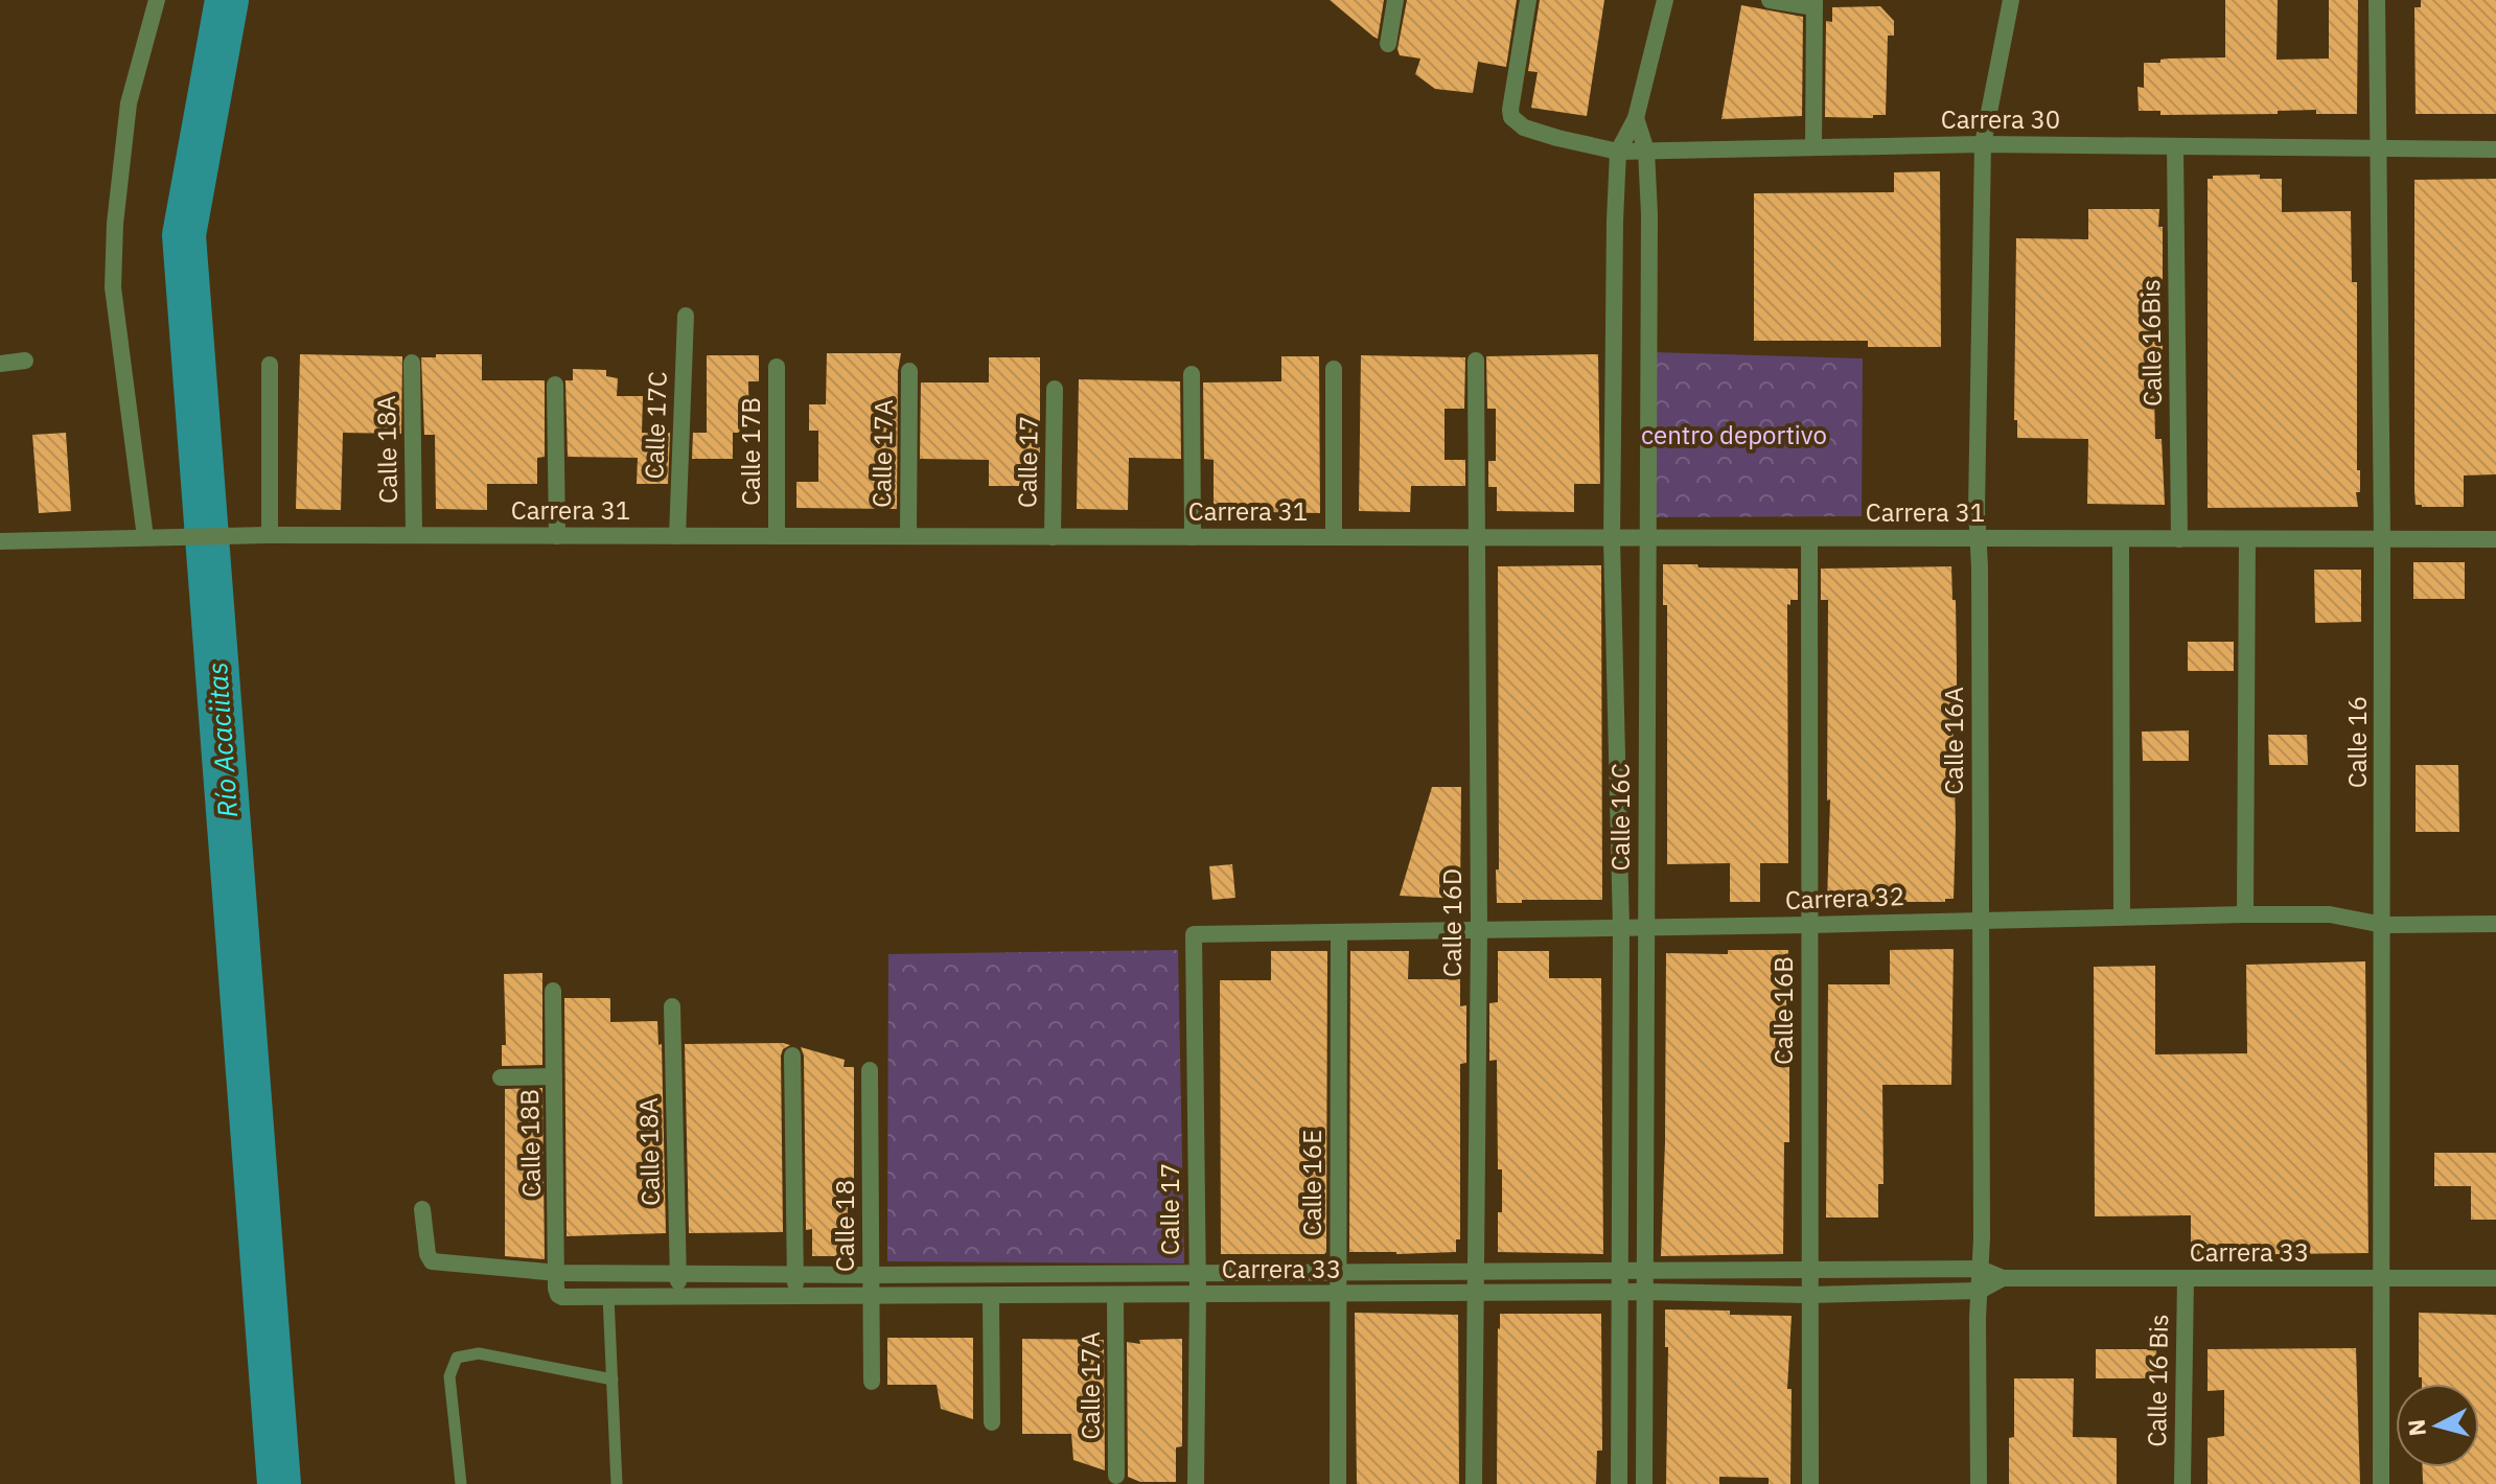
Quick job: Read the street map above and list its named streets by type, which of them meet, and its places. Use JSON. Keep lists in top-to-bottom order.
{
  "streets": {
    "street": [
      "Carrera 30",
      "Calle 16Bis",
      "Calle 17C",
      "Calle 18A",
      "Calle 17B",
      "Calle 17A",
      "Calle 17",
      "Carrera 31",
      "Calle 16A",
      "Calle 16",
      "Calle 16C",
      "Carrera 32",
      "Calle 16D",
      "Calle 16B",
      "Calle 18B",
      "Calle 16E",
      "Calle 18",
      "Carrera 33",
      "Calle 16 Bis"
    ]
  },
  "crossings": [
    ["Carrera 30", "Calle 16Bis"],
    ["Carrera 30", "Calle 16A"],
    ["Carrera 30", "Calle 16"],
    ["Carrera 30", "Calle 16C"],
    ["Calle 16Bis", "Carrera 31"],
    ["Calle 17C", "Carrera 31"],
    ["Calle 18A", "Carrera 31"],
    ["Calle 18A", "Carrera 33"],
    ["Calle 17B", "Carrera 31"],
    ["Calle 17A", "Carrera 31"],
    ["Calle 17A", "Carrera 33"],
    ["Calle 17", "Carrera 31"],
    ["Calle 17", "Carrera 32"],
    ["Calle 17", "Carrera 33"],
    ["Carrera 31", "Calle 16A"],
    ["Carrera 31", "Calle 16"],
    ["Carrera 31", "Calle 16C"],
    ["Carrera 31", "Calle 16D"],
    ["Carrera 31", "Calle 16B"],
    ["Calle 16A", "Carrera 32"],
    ["Calle 16A", "Carrera 33"],
    ["Calle 16", "Carrera 32"],
    ["Calle 16", "Carrera 33"],
    ["Calle 16C", "Carrera 32"],
    ["Calle 16C", "Carrera 33"],
    ["Carrera 32", "Calle 16D"],
    ["Carrera 32", "Calle 16B"],
    ["Carrera 32", "Calle 16E"],
    ["Calle 16D", "Carrera 33"],
    ["Calle 16B", "Carrera 33"],
    ["Calle 18B", "Carrera 33"],
    ["Calle 16E", "Carrera 33"],
    ["Calle 18", "Carrera 33"],
    ["Carrera 33", "Calle 16 Bis"]
  ],
  "water": ["Río Acaciitas"],
  "parks": ["centro deportivo"],
  "north": "left"
}
